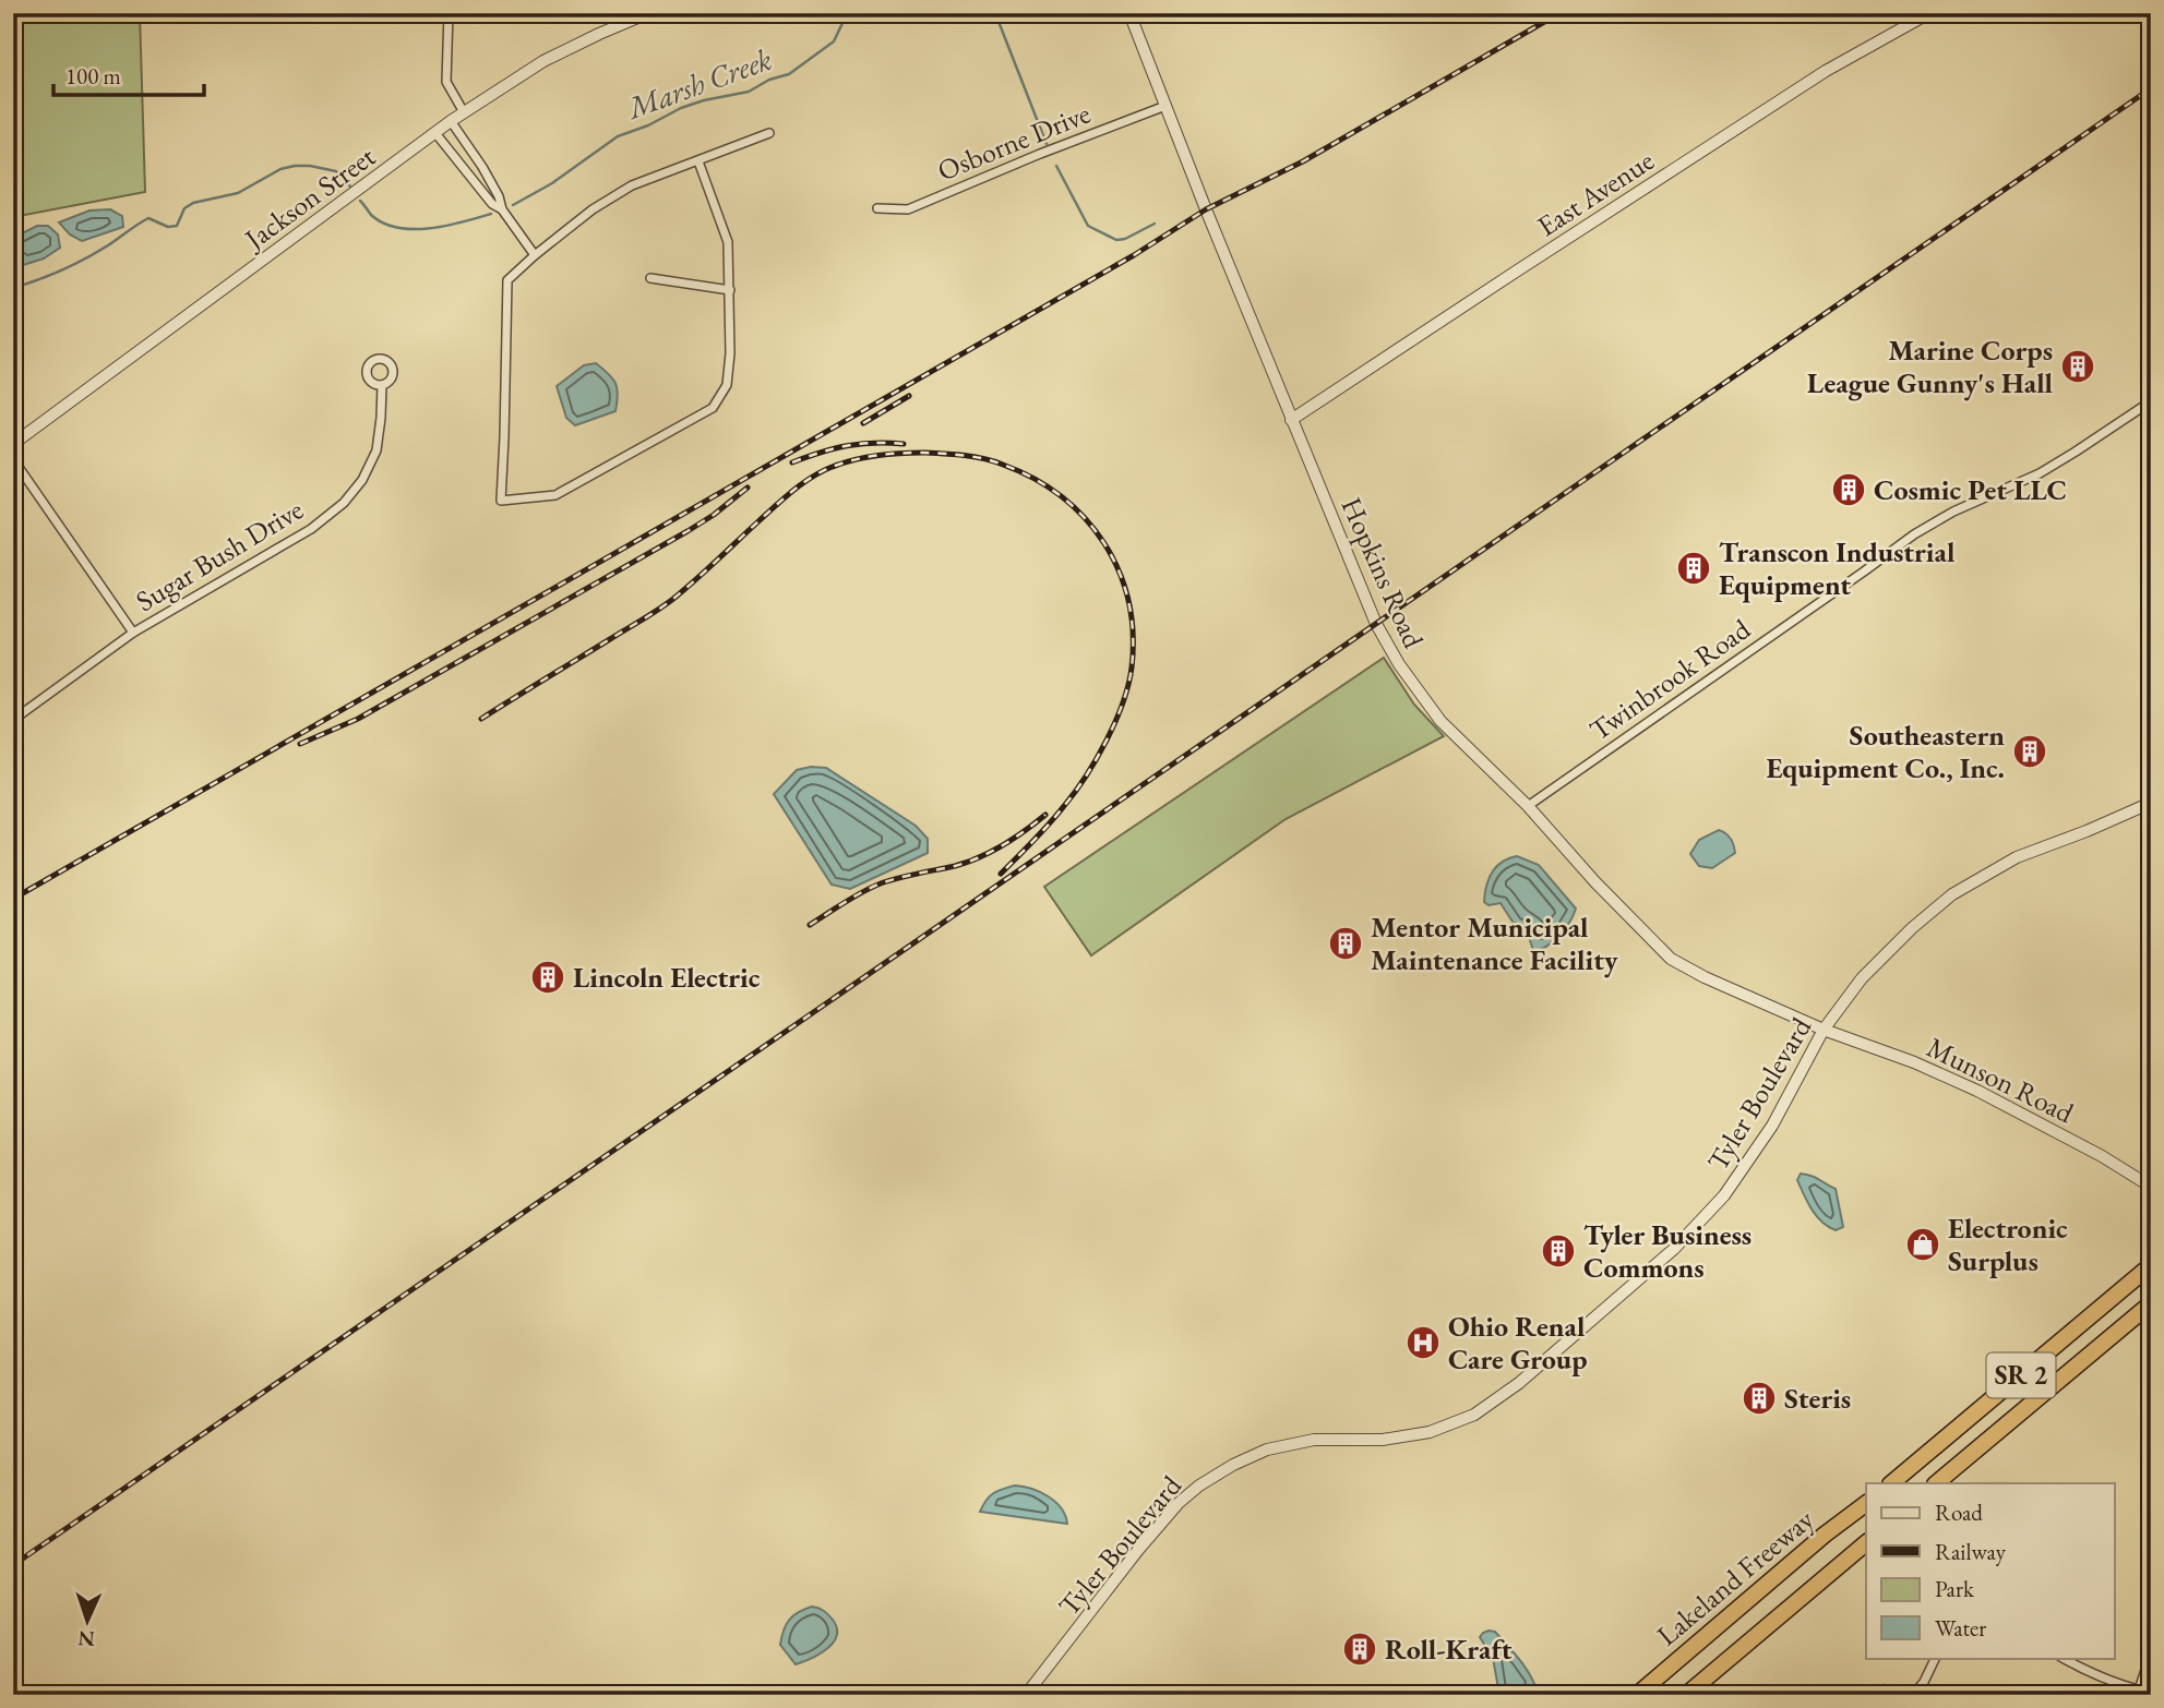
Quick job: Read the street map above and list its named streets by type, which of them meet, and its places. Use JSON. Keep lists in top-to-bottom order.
{
  "streets": {
    "highway": ["SR 2", "Lakeland Freeway"],
    "street": [
      "Osborne Drive",
      "East Avenue",
      "Jackson Street",
      "Sugar Bush Drive",
      "Hopkins Road",
      "Twinbrook Road",
      "Munson Road",
      "Tyler Boulevard"
    ]
  },
  "crossings": [
    ["Osborne Drive", "Hopkins Road"],
    ["East Avenue", "Hopkins Road"],
    ["Hopkins Road", "Twinbrook Road"],
    ["Hopkins Road", "Munson Road"],
    ["Hopkins Road", "Tyler Boulevard"],
    ["Munson Road", "Tyler Boulevard"]
  ],
  "water": ["Marsh Creek"],
  "places": {
    "building": [
      "Marine Corps League Gunny's Hall",
      "Cosmic Pet LLC",
      "Transcon Industrial Equipment",
      "Southeastern Equipment Co., Inc.",
      "Mentor Municipal Maintenance Facility",
      "Lincoln Electric",
      "Tyler Business Commons",
      "Steris",
      "Roll-Kraft"
    ],
    "shop": ["Electronic Surplus"],
    "hospital": ["Ohio Renal Care Group"]
  },
  "legend": [
    "Road",
    "Railway",
    "Park",
    "Water"
  ],
  "scale_bar": "100 m",
  "north": "bottom"
}
